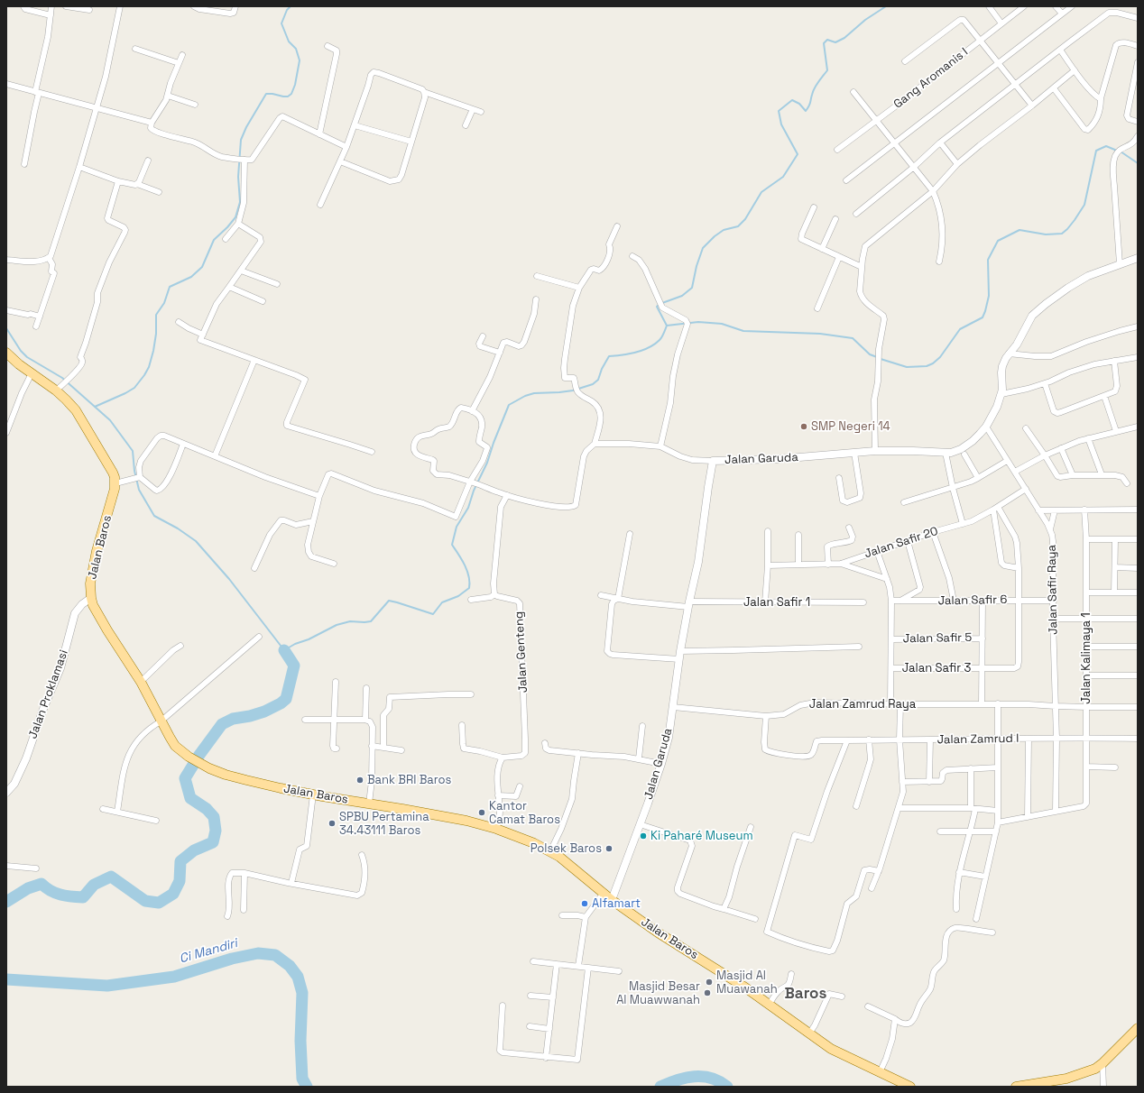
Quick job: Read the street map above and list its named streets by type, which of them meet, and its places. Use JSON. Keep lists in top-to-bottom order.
{
  "streets": {
    "main road": ["Jalan Baros"],
    "street": [
      "Gang Aromanis I",
      "Jalan Garuda",
      "Jalan Safir 20",
      "Jalan Safir Raya",
      "Jalan Safir 6",
      "Jalan Safir 1",
      "Jalan Safir 5",
      "Jalan Genteng",
      "Jalan Kalimaya 1",
      "Jalan Safir 3",
      "Jalan Proklamasi",
      "Jalan Zamrud Raya",
      "Jalan Zamrud I"
    ]
  },
  "crossings": [
    ["Jalan Garuda", "Jalan Baros"],
    ["Jalan Garuda", "Jalan Safir Raya"],
    ["Jalan Garuda", "Jalan Safir 1"],
    ["Jalan Garuda", "Jalan Zamrud Raya"],
    ["Jalan Safir 20", "Jalan Safir Raya"],
    ["Jalan Baros", "Jalan Proklamasi"],
    ["Jalan Safir Raya", "Jalan Safir 6"],
    ["Jalan Safir Raya", "Jalan Kalimaya 1"],
    ["Jalan Safir Raya", "Jalan Zamrud Raya"],
    ["Jalan Safir Raya", "Jalan Zamrud I"],
    ["Jalan Safir 6", "Jalan Safir 3"],
    ["Jalan Kalimaya 1", "Jalan Zamrud Raya"],
    ["Jalan Kalimaya 1", "Jalan Zamrud I"],
    ["Jalan Zamrud Raya", "Jalan Zamrud I"]
  ],
  "districts": ["Baros"],
  "water": ["Ci Mandiri"],
  "places": [
    "SMP Negeri 14",
    "Bank BRI Baros",
    "Kantor Camat Baros",
    "SPBU Pertamina 34.43111 Baros",
    "Ki Paharé Museum",
    "Polsek Baros",
    "Alfamart",
    "Masjid Al Muawanah",
    "Masjid Besar Al Muawwanah"
  ]
}
